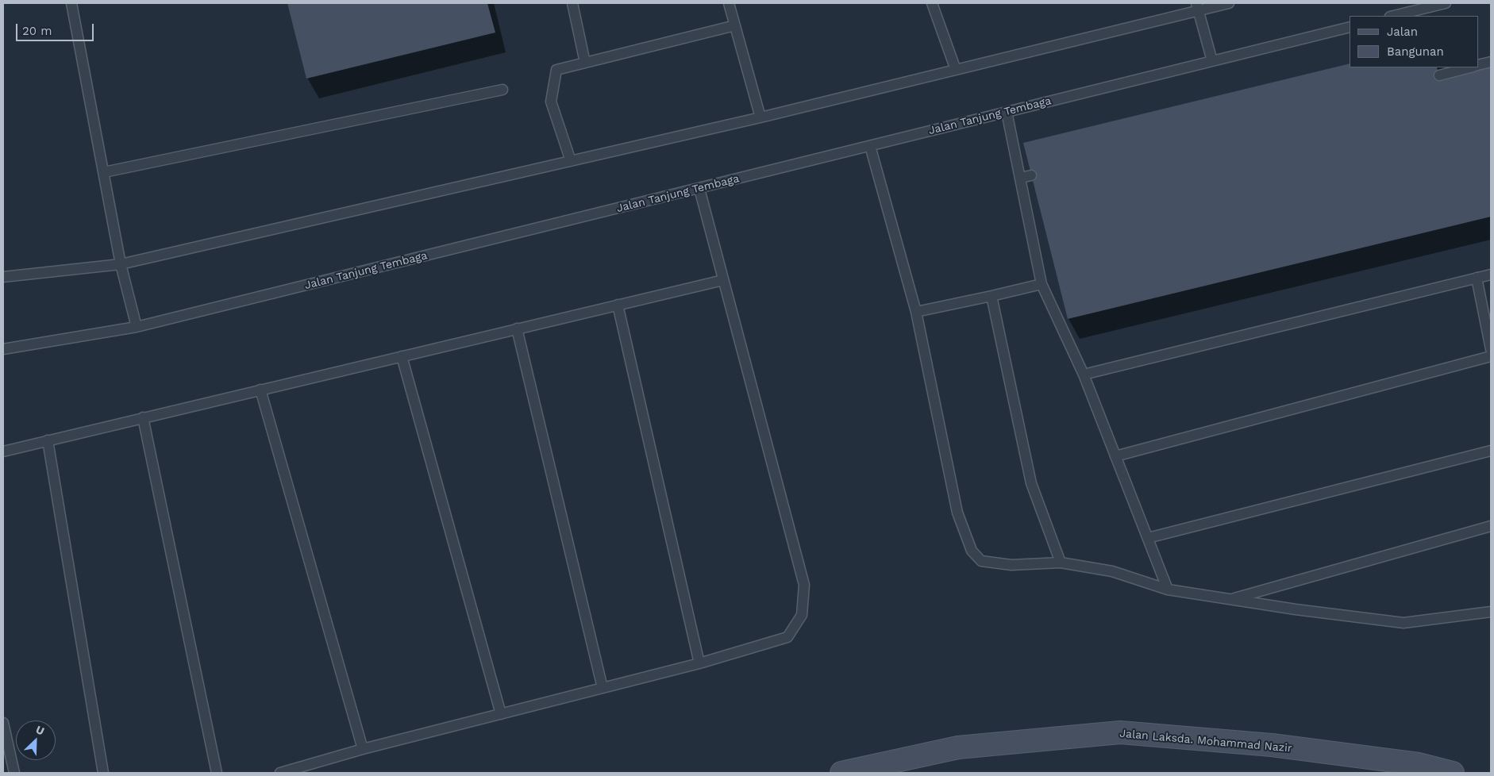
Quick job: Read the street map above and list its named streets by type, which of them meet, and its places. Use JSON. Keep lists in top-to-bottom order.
{
  "streets": {
    "main road": ["Jalan Laksda. Mohammad Nazir"],
    "lane": ["Jalan Tanjung Tembaga"]
  },
  "legend": ["Jalan", "Bangunan"],
  "scale_bar": "20 m",
  "north": "top right"
}
